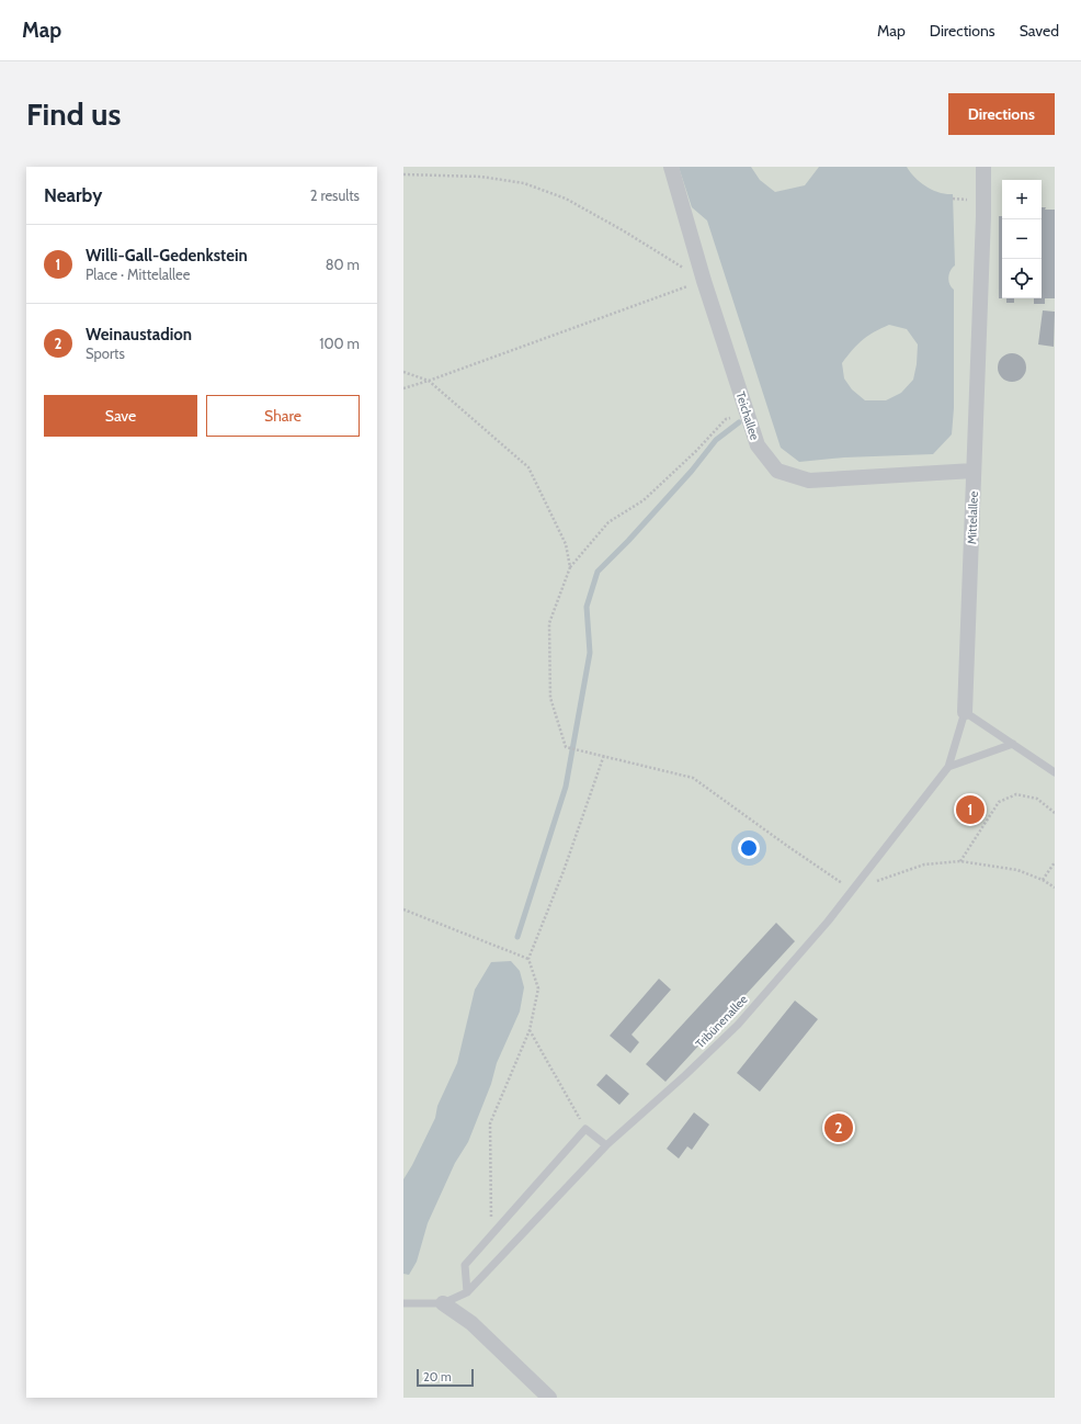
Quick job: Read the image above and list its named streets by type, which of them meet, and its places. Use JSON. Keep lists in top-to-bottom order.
{
  "streets": {
    "street": ["Teichallee", "Mittelallee"],
    "lane": ["Tribünenallee"]
  },
  "crossings": [
    ["Teichallee", "Mittelallee"],
    ["Mittelallee", "Tribünenallee"]
  ],
  "scale_bar": "20 m",
  "page": {
    "header": "Map",
    "nav": ["Map", "Directions", "Saved"],
    "buttons": [
      "Directions",
      ["Save", "Share"]
    ],
    "title": "Find us",
    "heading": ["Nearby", "2 results"],
    "map_buttons": ["+", "−"],
    "list": [
      {
        "mark": "1",
        "name": "Willi-Gall-Gedenkstein",
        "note": "Place · Mittelallee",
        "value": "80 m"
      },
      {
        "mark": "2",
        "name": "Weinaustadion",
        "note": "Sports",
        "value": "100 m"
      }
    ],
    "pins": ["1", "2"],
    "scale": "20 m"
  }
}
